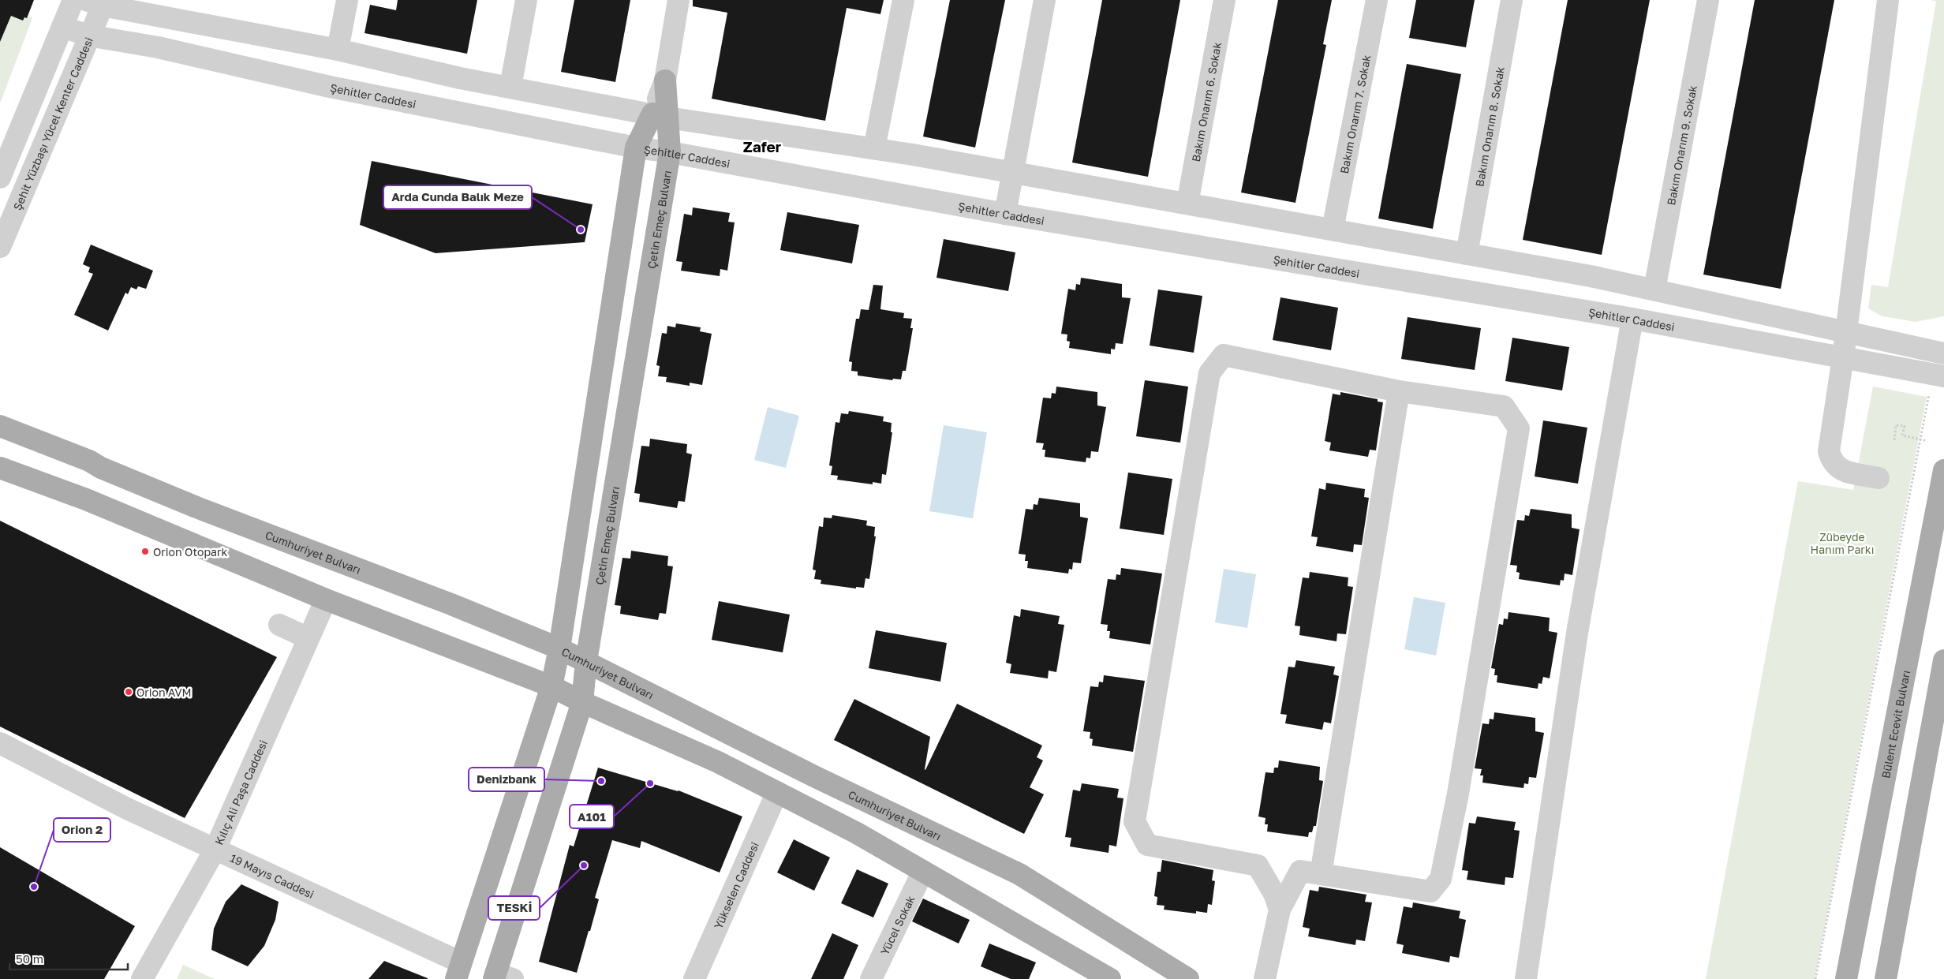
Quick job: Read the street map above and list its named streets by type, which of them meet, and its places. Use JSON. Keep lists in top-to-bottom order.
{
  "streets": {
    "main road": ["Çetin Emeç Bulvarı", "Cumhuriyet Bulvarı", "Bülent Ecevit Bulvarı"],
    "street": [
      "Şehitler Caddesi",
      "Bakım Onarım 6. Sokak",
      "Bakım Onarım 7. Sokak",
      "Şehit Yüzbaşı Yücel Kenter Caddesi",
      "Bakım Onarım 8. Sokak",
      "Bakım Onarım 9. Sokak",
      "Kılıç Ali Paşa Caddesi",
      "19 Mayıs Caddesi",
      "Yükselen Caddesi",
      "Yücel Sokak"
    ]
  },
  "crossings": [
    ["Şehitler Caddesi", "Şehit Yüzbaşı Yücel Kenter Caddesi"],
    ["Şehitler Caddesi", "Çetin Emeç Bulvarı"],
    ["Çetin Emeç Bulvarı", "Cumhuriyet Bulvarı"],
    ["Kılıç Ali Paşa Caddesi", "19 Mayıs Caddesi"]
  ],
  "districts": ["Zafer"],
  "parks": ["Zübeyde Hanım Parkı"],
  "places": [
    "Arda Cunda Balık Meze",
    "Orion Otopark",
    "Orion AVM",
    "Denizbank",
    "A101",
    "TESKİ",
    "Orion 2"
  ],
  "scale_bar": "50 m"
}
